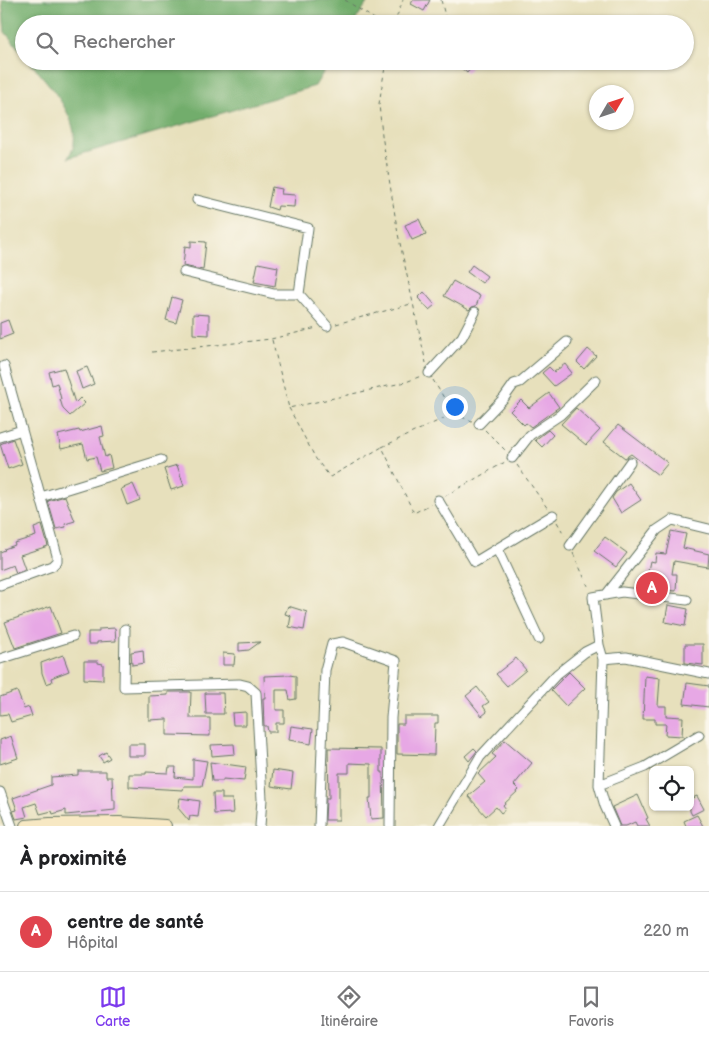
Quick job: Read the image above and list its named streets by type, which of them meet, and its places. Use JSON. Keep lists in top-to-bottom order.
{
  "north": "top right",
  "page": {
    "search": "Rechercher",
    "pins": "A",
    "heading": "À proximité",
    "list": [
      {
        "mark": "A",
        "name": "centre de santé",
        "note": "Hôpital",
        "value": "220 m"
      }
    ],
    "nav": ["Carte", "Itinéraire", "Favoris"]
  }
}
